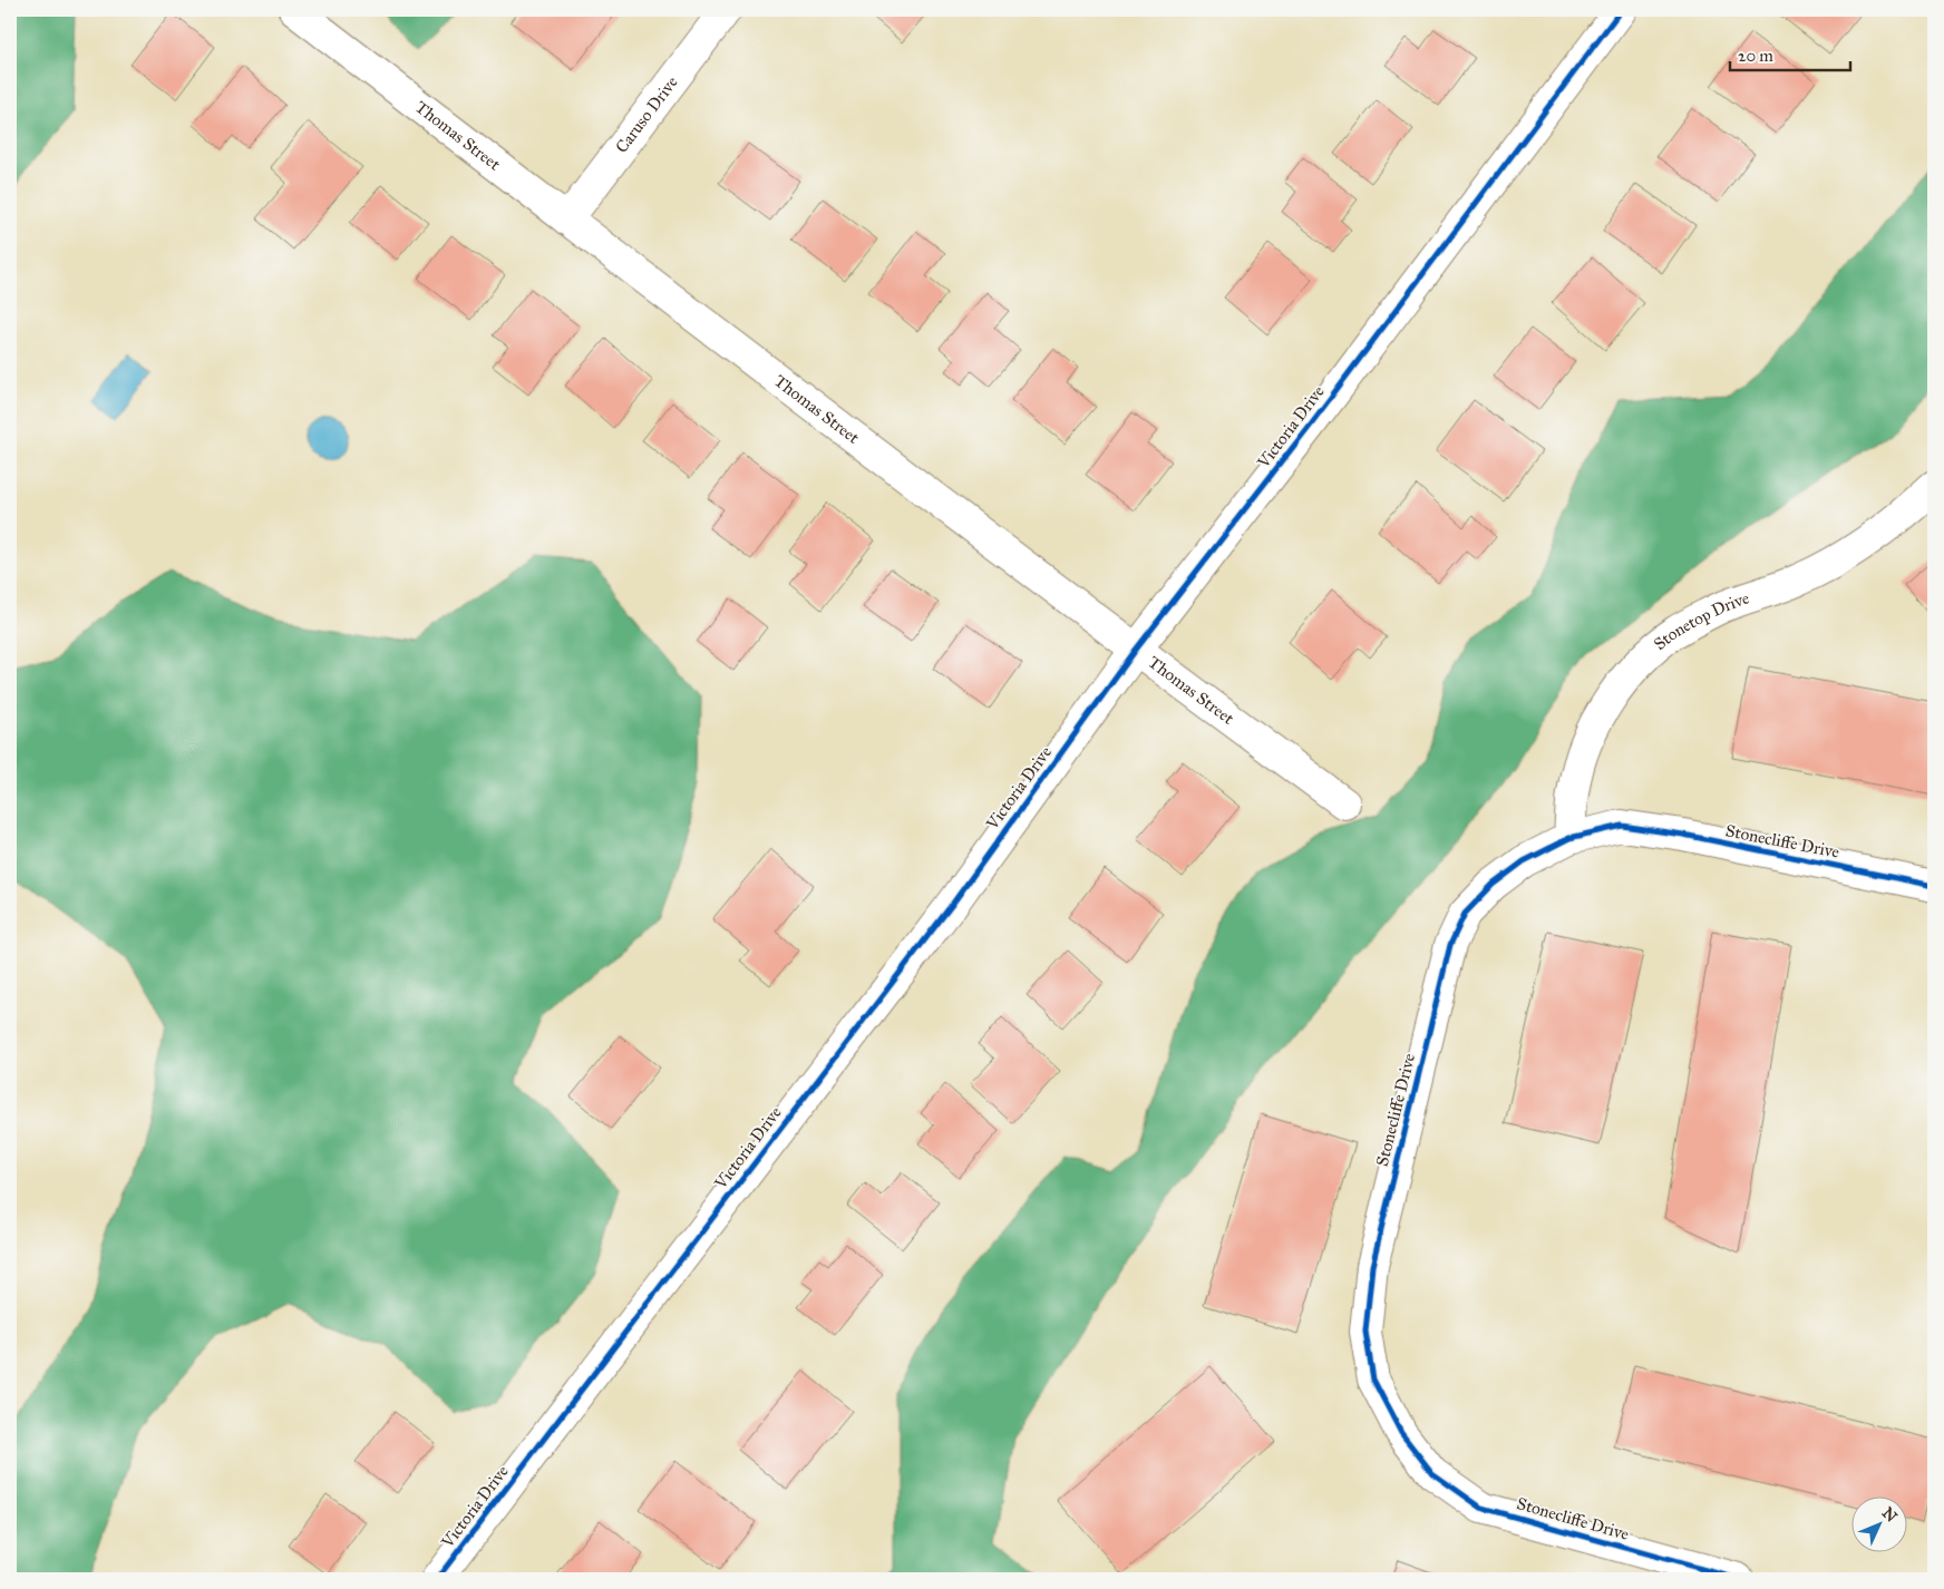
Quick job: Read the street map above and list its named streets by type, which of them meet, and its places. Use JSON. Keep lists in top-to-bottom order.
{
  "streets": {
    "street": [
      "Caruso Drive",
      "Thomas Street",
      "Victoria Drive",
      "Stonetop Drive",
      "Stonecliffe Drive"
    ]
  },
  "crossings": [
    ["Caruso Drive", "Thomas Street"],
    ["Thomas Street", "Victoria Drive"],
    ["Stonetop Drive", "Stonecliffe Drive"]
  ],
  "scale_bar": "20 m",
  "north": "top right"
}
